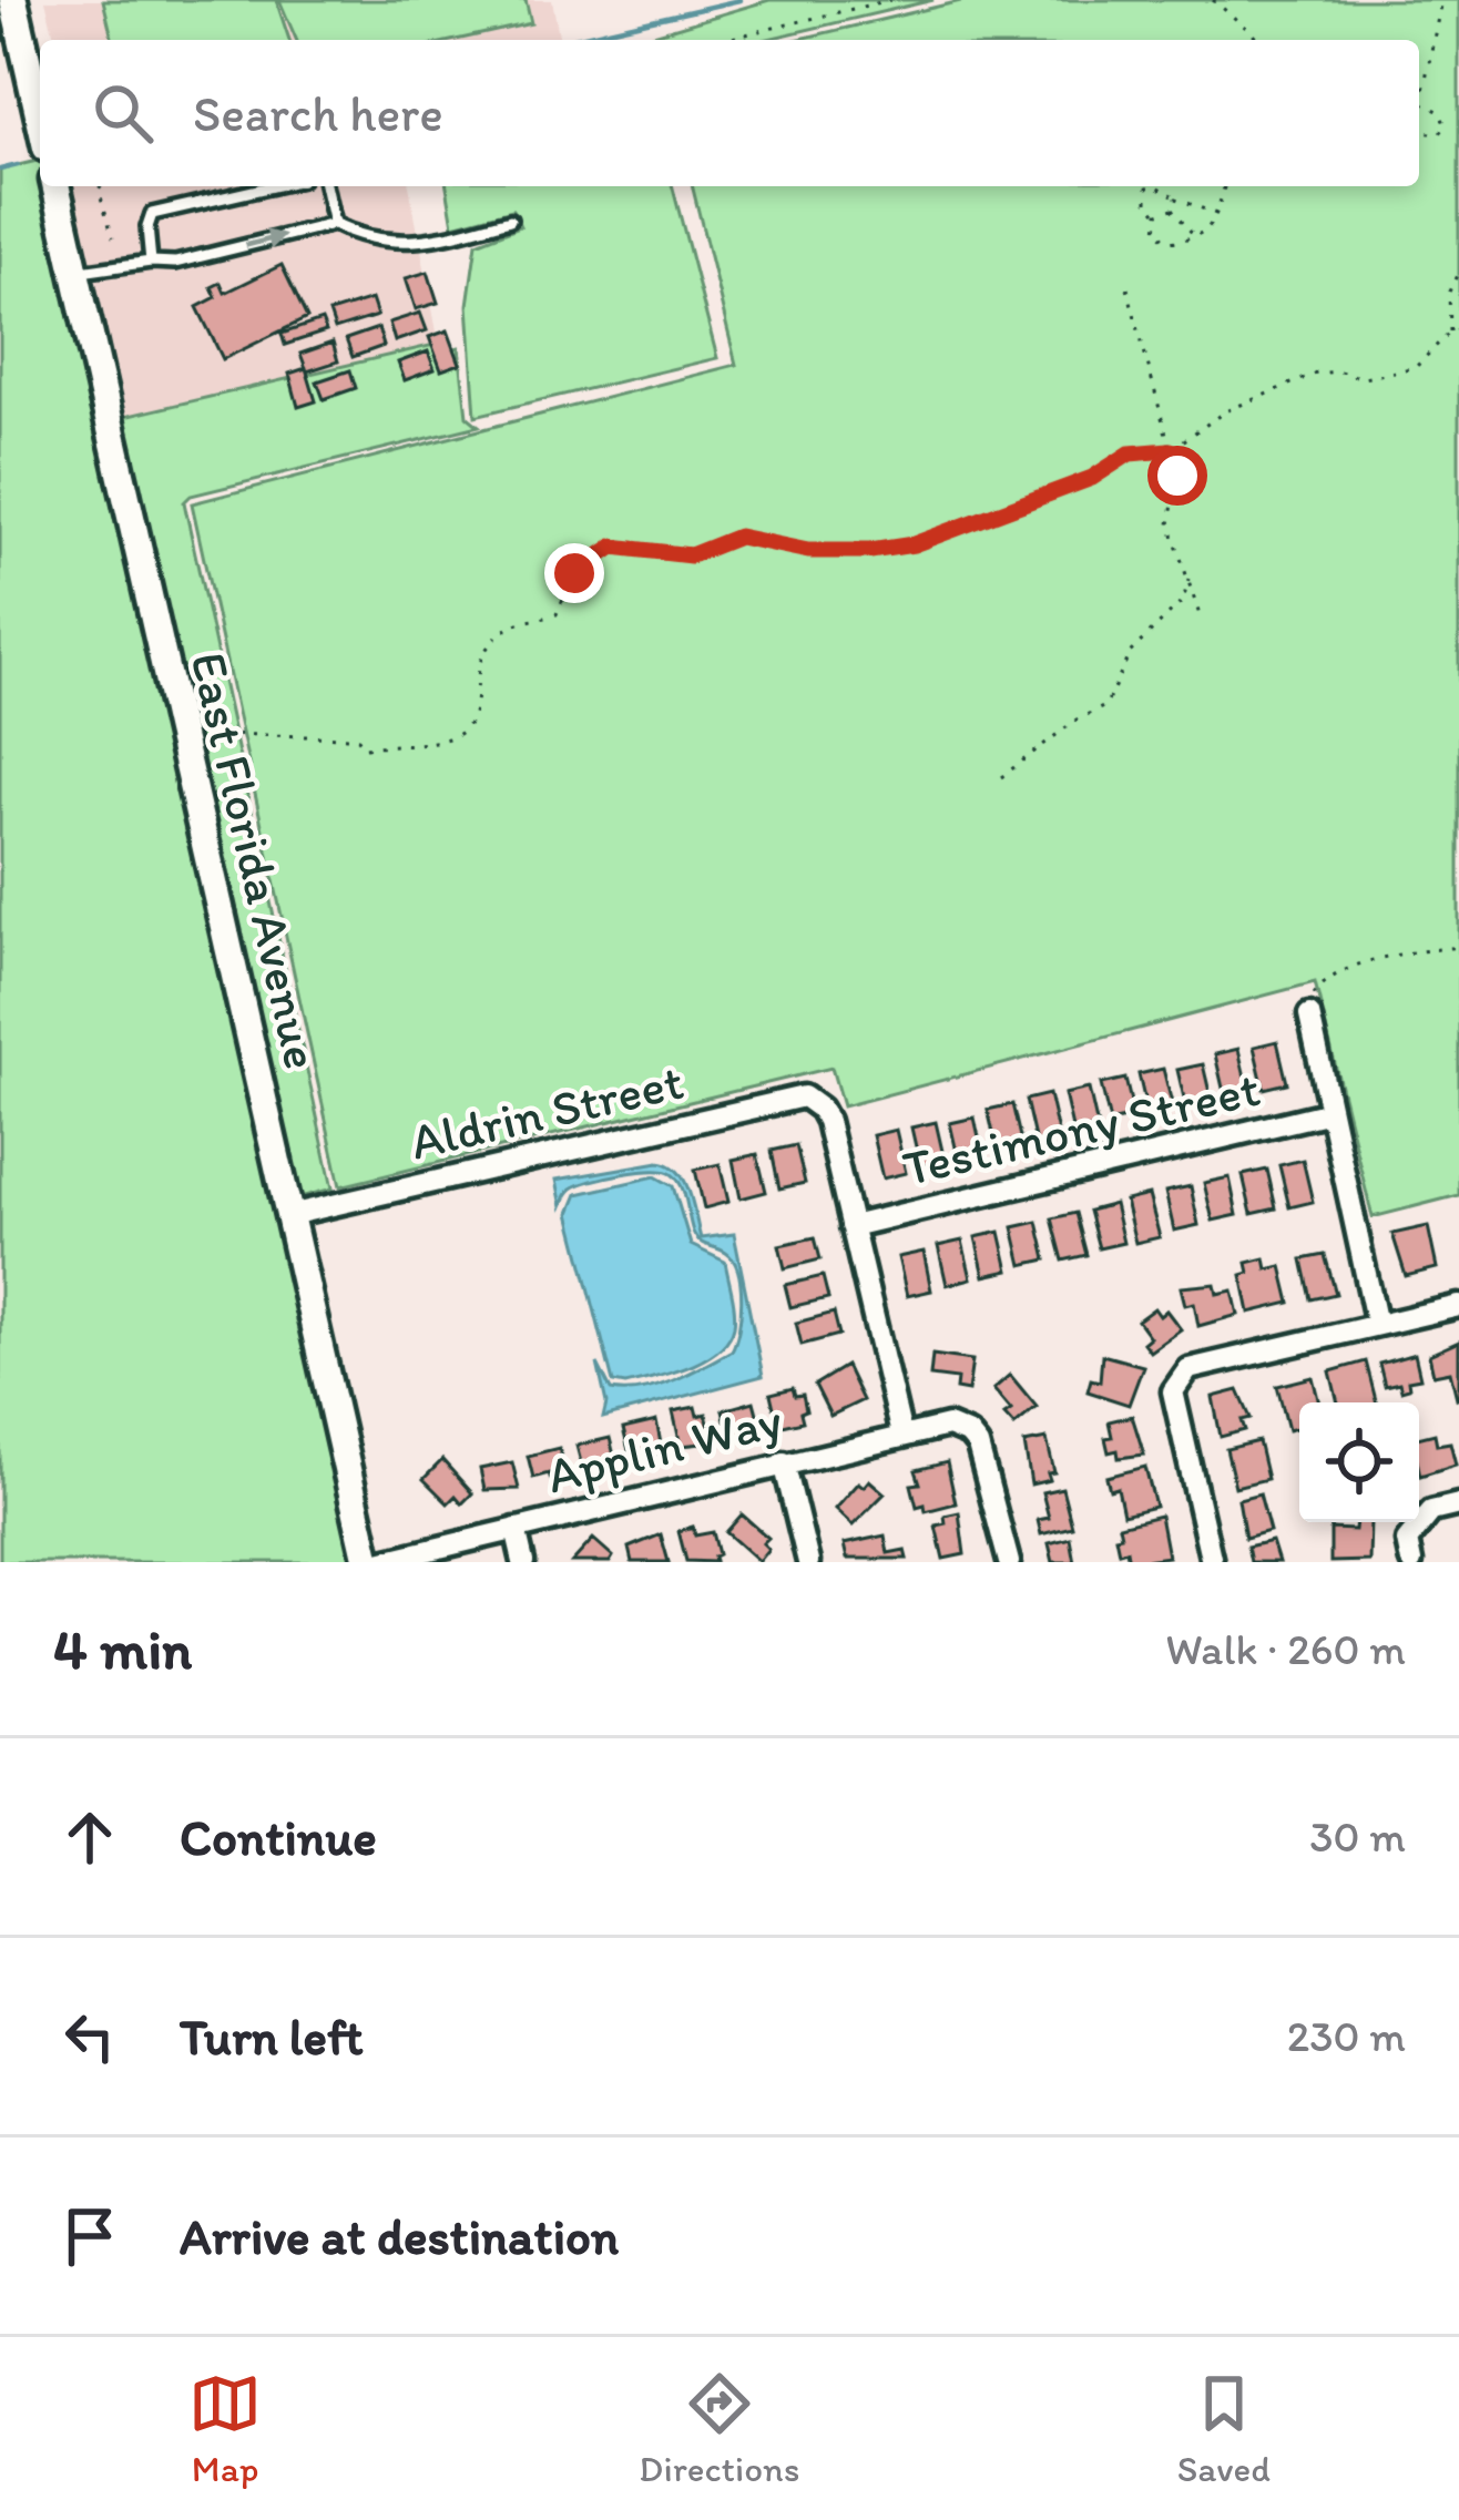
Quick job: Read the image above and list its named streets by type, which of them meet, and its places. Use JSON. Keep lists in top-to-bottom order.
{
  "streets": {
    "street": [
      "East Florida Avenue",
      "Aldrin Street",
      "Testimony Street",
      "Applin Way"
    ]
  },
  "crossings": [
    ["East Florida Avenue", "Aldrin Street"],
    ["Aldrin Street", "Testimony Street"]
  ],
  "page": {
    "search": "Search here",
    "heading": ["4 min", "Walk · 260 m"],
    "list": [
      ["Continue", "30 m"],
      ["Turn left", "230 m"],
      "Arrive at destination"
    ],
    "nav": ["Map", "Directions", "Saved"]
  }
}
